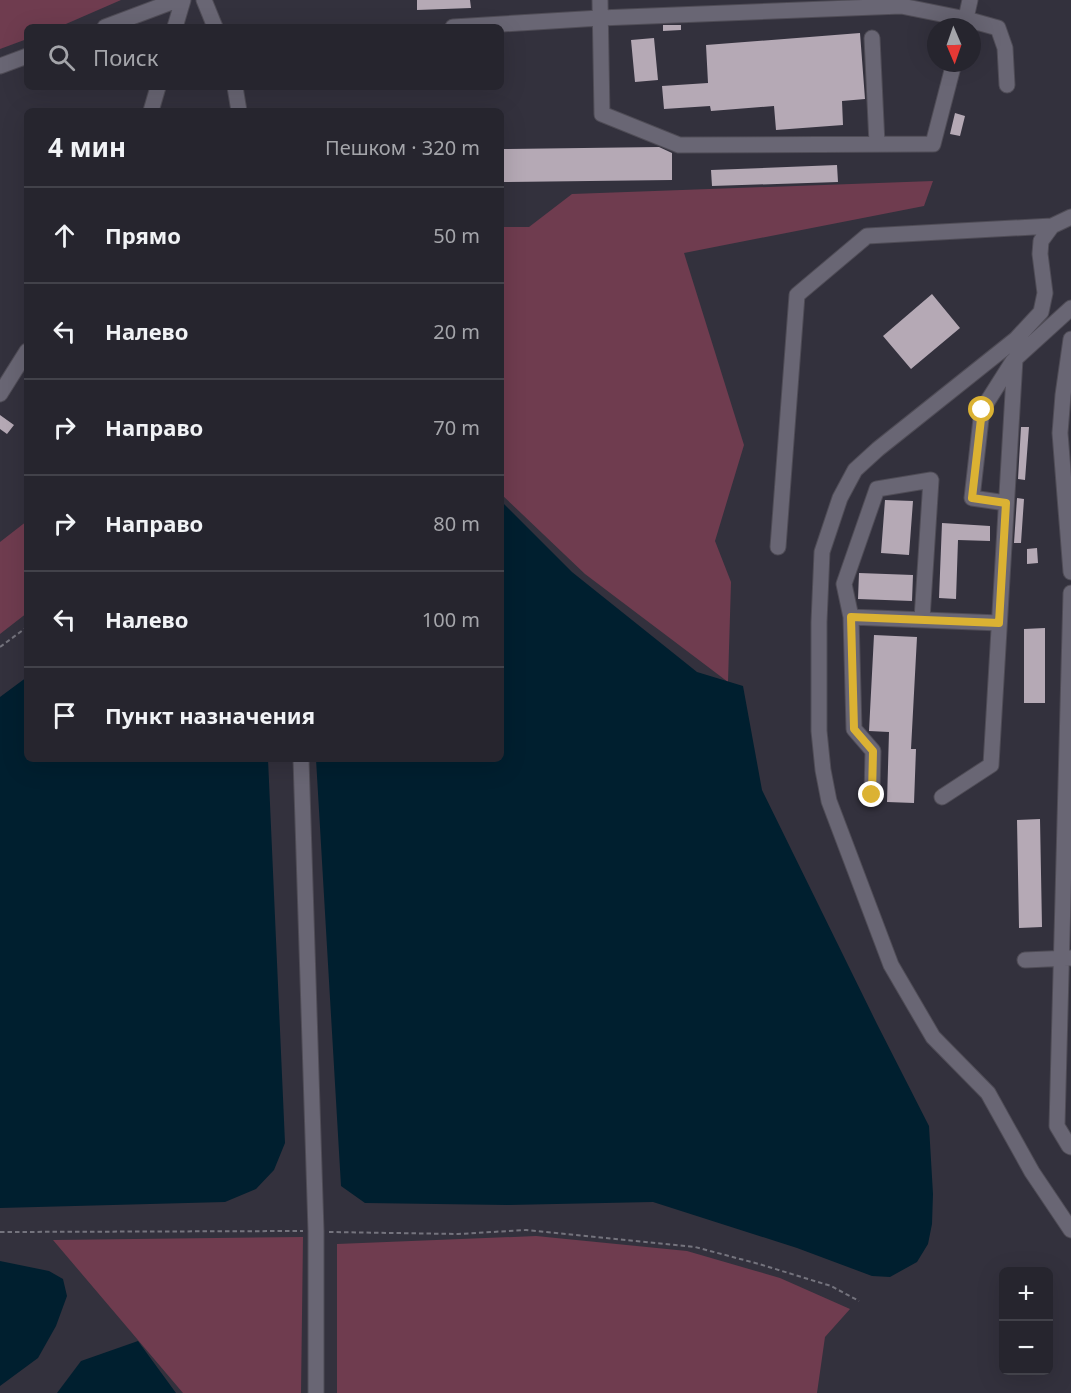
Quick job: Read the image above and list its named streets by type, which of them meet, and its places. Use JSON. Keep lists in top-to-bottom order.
{
  "north": "bottom",
  "page": {
    "search": "Поиск",
    "heading": ["4 мин", "Пешком · 320 m"],
    "list": [
      ["Прямо", "50 m"],
      ["Налево", "20 m"],
      ["Направо", "70 m"],
      ["Направо", "80 m"],
      ["Налево", "100 m"],
      "Пункт назначения"
    ],
    "map_buttons": ["+", "−"]
  }
}
